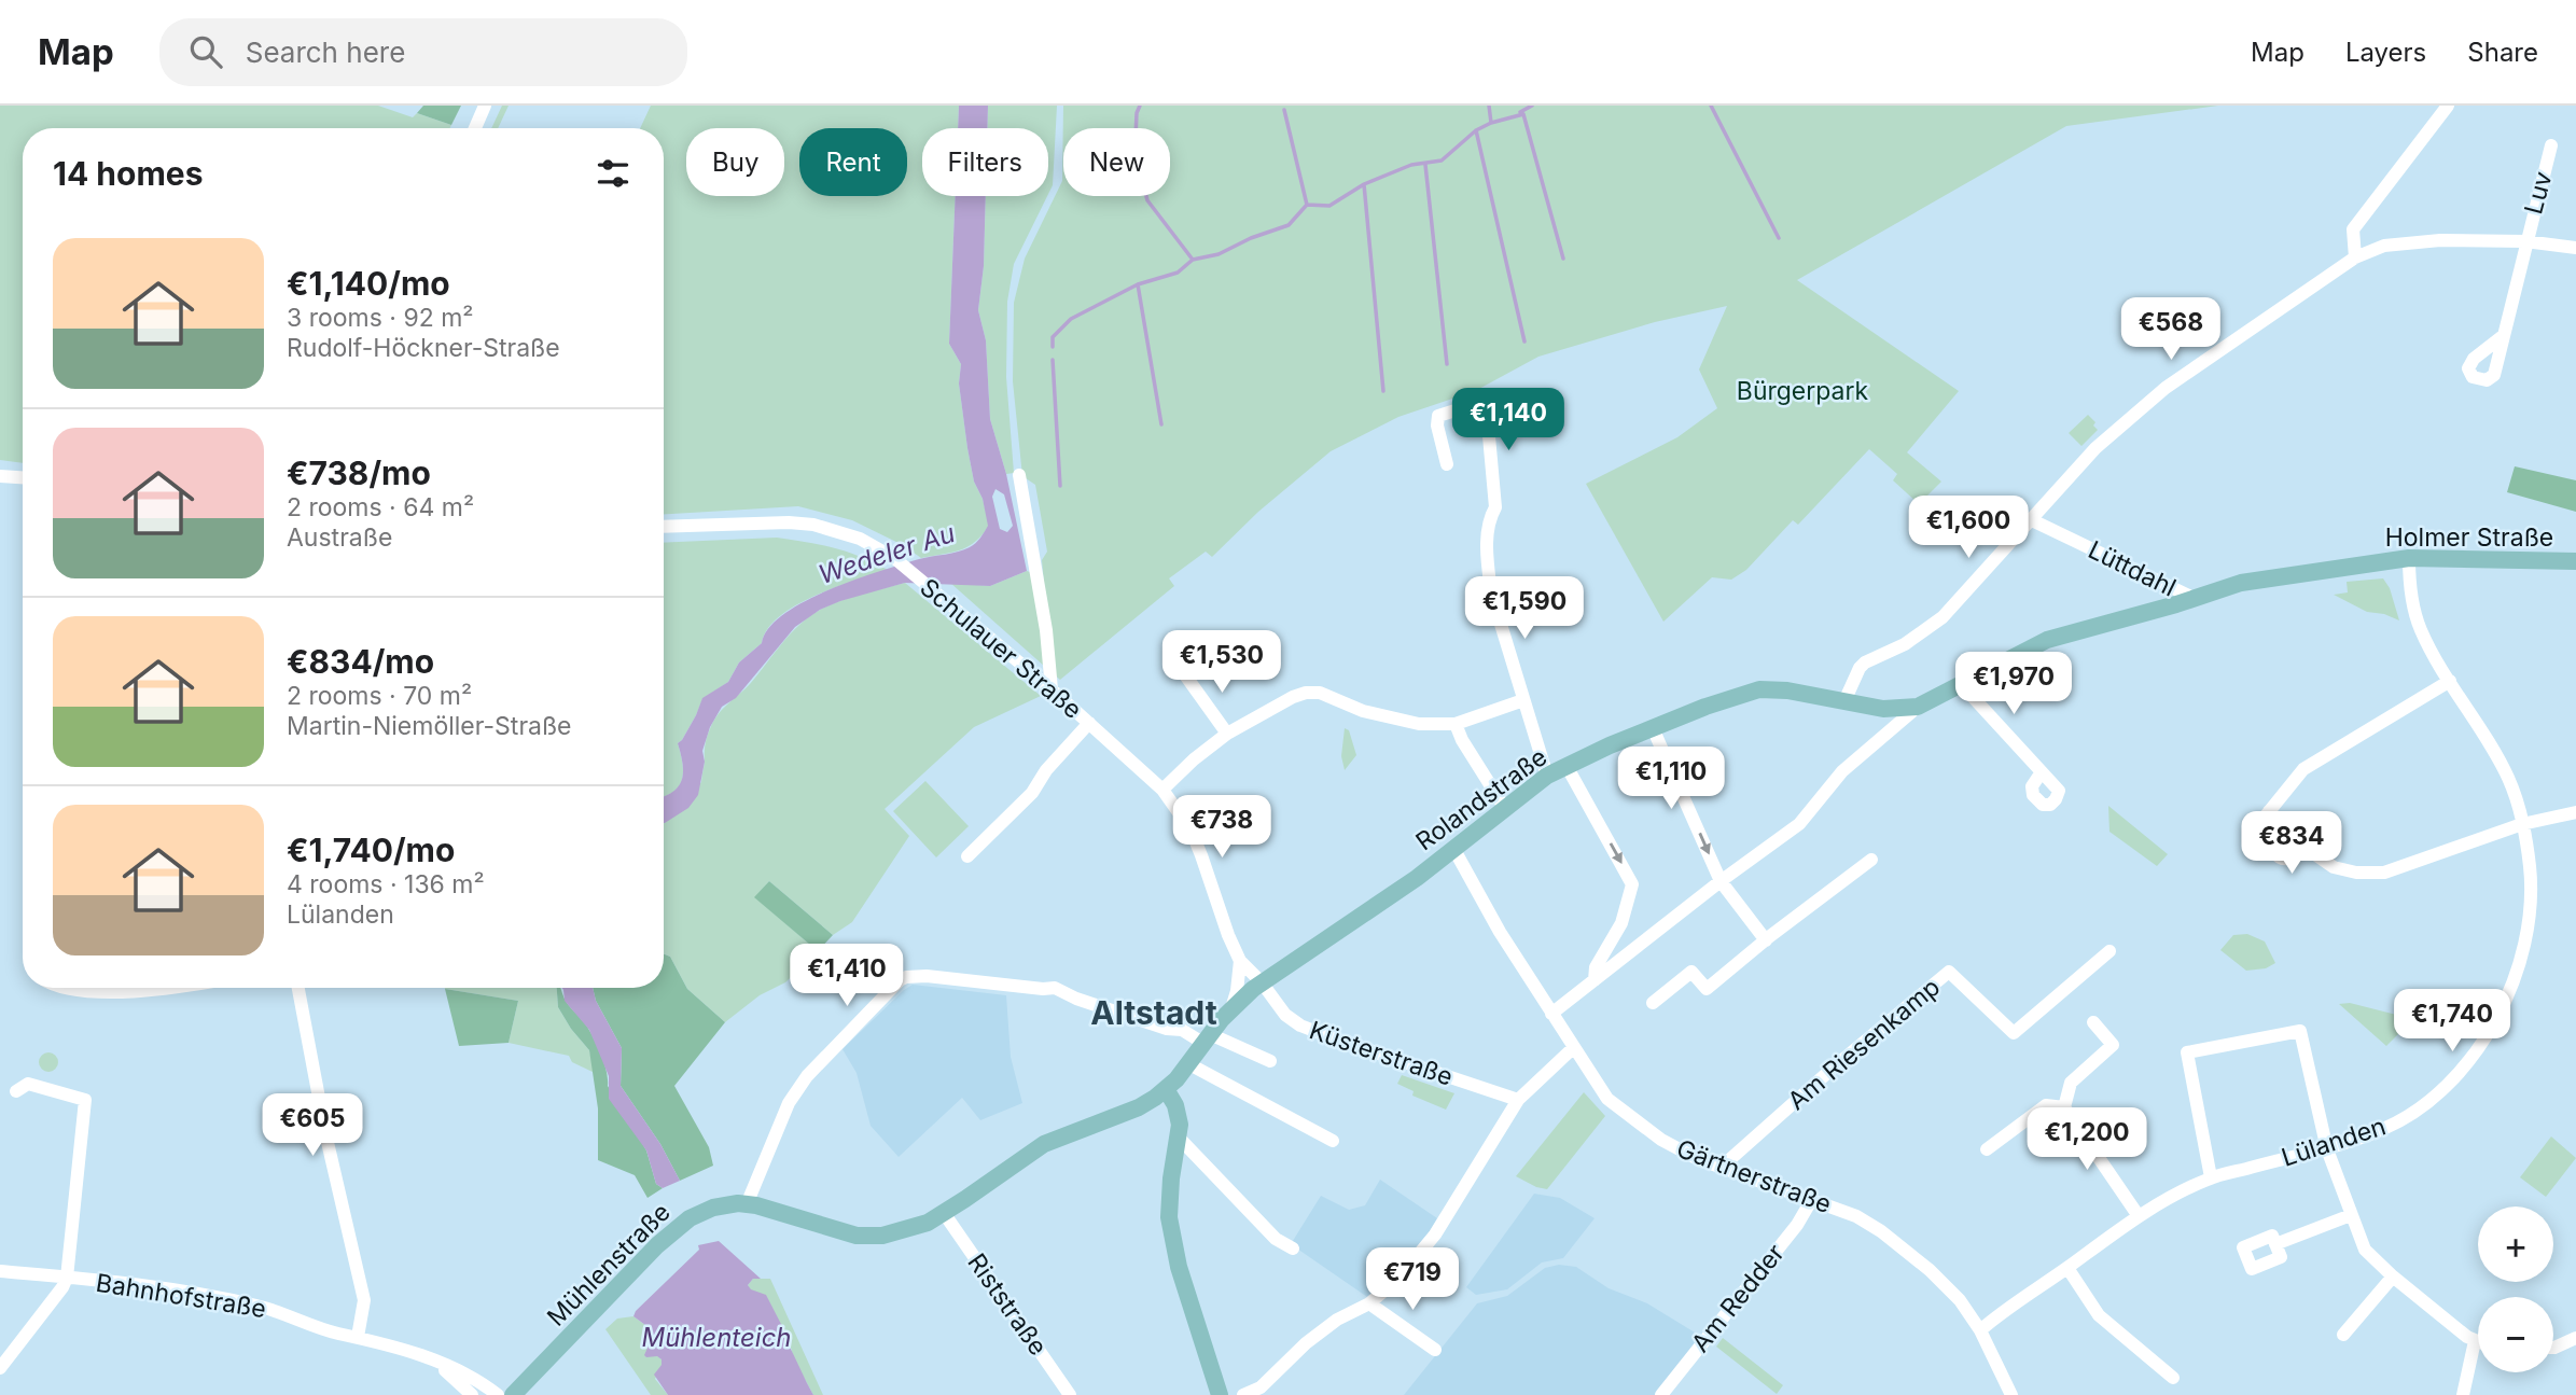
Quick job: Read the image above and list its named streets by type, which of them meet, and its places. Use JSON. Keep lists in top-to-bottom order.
{
  "streets": {
    "main road": ["Holmer Straße", "Rolandstraße", "Mühlenstraße"],
    "street": [
      "Luv",
      "Lüttdahl",
      "Schulauer Straße",
      "Am Riesenkamp",
      "Küsterstraße",
      "Lülanden",
      "Gärtnerstraße",
      "Bahnhofstraße",
      "Am Redder",
      "Riststraße"
    ]
  },
  "crossings": [
    ["Holmer Straße", "Lüttdahl"],
    ["Holmer Straße", "Rolandstraße"],
    ["Holmer Straße", "Lülanden"],
    ["Schulauer Straße", "Küsterstraße"],
    ["Rolandstraße", "Küsterstraße"],
    ["Rolandstraße", "Gärtnerstraße"],
    ["Rolandstraße", "Mühlenstraße"],
    ["Am Riesenkamp", "Gärtnerstraße"],
    ["Lülanden", "Gärtnerstraße"],
    ["Gärtnerstraße", "Am Redder"],
    ["Mühlenstraße", "Riststraße"]
  ],
  "districts": ["Altstadt"],
  "water": ["Wedeler Au", "Mühlenteich"],
  "parks": ["Bürgerpark"],
  "page": {
    "header": "Map",
    "search": "Search here",
    "nav": ["Map", "Layers", "Share"],
    "chip": [
      "Buy",
      "Rent",
      "Filters",
      "New"
    ],
    "heading": "14 homes",
    "list": [
      {
        "name": "€1,140/mo",
        "note": "3 rooms · 92 m² · Rudolf-Höckner-Straße"
      },
      {
        "name": "€738/mo",
        "note": "2 rooms · 64 m² · Austraße"
      },
      {
        "name": "€834/mo",
        "note": "2 rooms · 70 m² · Martin-Niemöller-Straße"
      },
      {
        "name": "€1,740/mo",
        "note": "4 rooms · 136 m² · Lülanden"
      }
    ],
    "price": [
      "€568",
      "€1,140",
      "€1,600",
      "€1,590",
      "€1,530",
      "€1,970",
      "€1,110",
      "€738",
      "€834",
      "€1,410",
      "€1,740",
      "€605",
      "€1,200",
      "€719"
    ],
    "map_buttons": ["+", "−"]
  }
}
